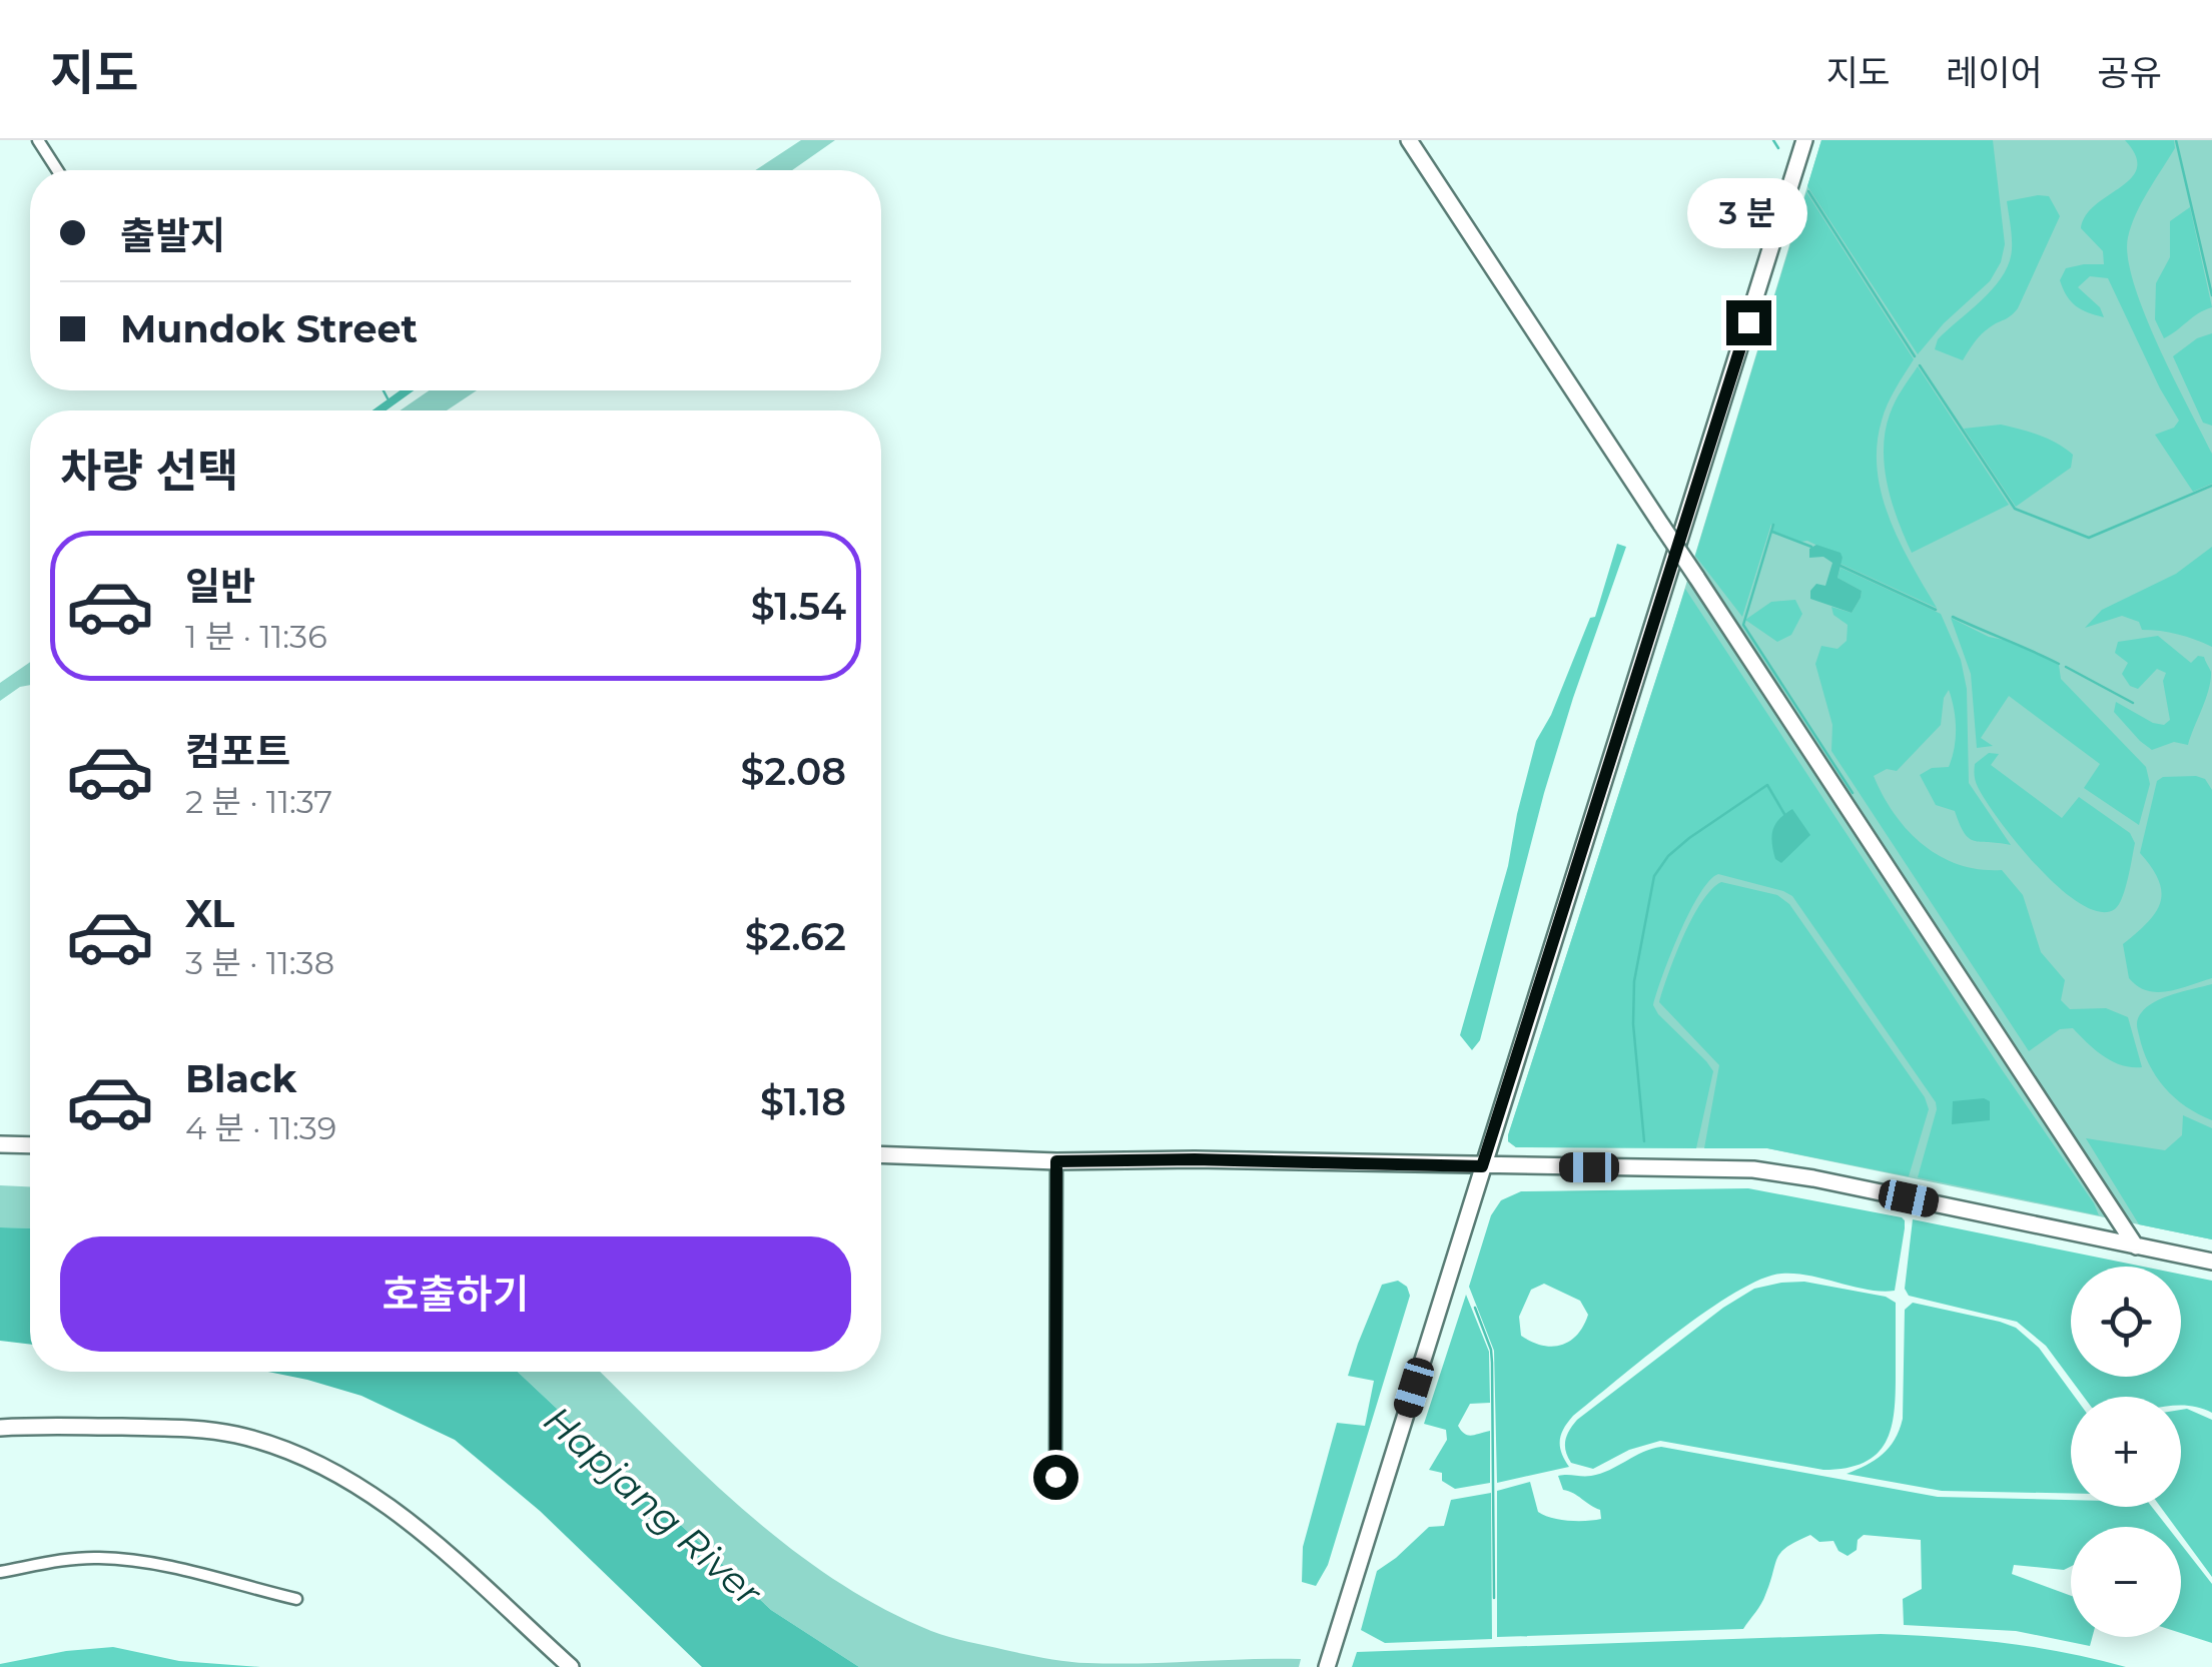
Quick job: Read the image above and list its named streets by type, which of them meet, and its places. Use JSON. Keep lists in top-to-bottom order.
{
  "water": ["Hapjang River"],
  "page": {
    "header": "지도",
    "nav": ["지도", "레이어", "공유"],
    "banner": ["출발지", "Mundok Street"],
    "bubble": "3 분",
    "heading": "차량 선택",
    "list": [
      {
        "name": "일반",
        "note": "1 분 · 11:36",
        "value": "$1.54"
      },
      {
        "name": "컴포트",
        "note": "2 분 · 11:37",
        "value": "$2.08"
      },
      {
        "name": "XL",
        "note": "3 분 · 11:38",
        "value": "$2.62"
      },
      {
        "name": "Black",
        "note": "4 분 · 11:39",
        "value": "$1.18"
      }
    ],
    "buttons": "호출하기",
    "map_buttons": ["+", "−"]
  }
}
